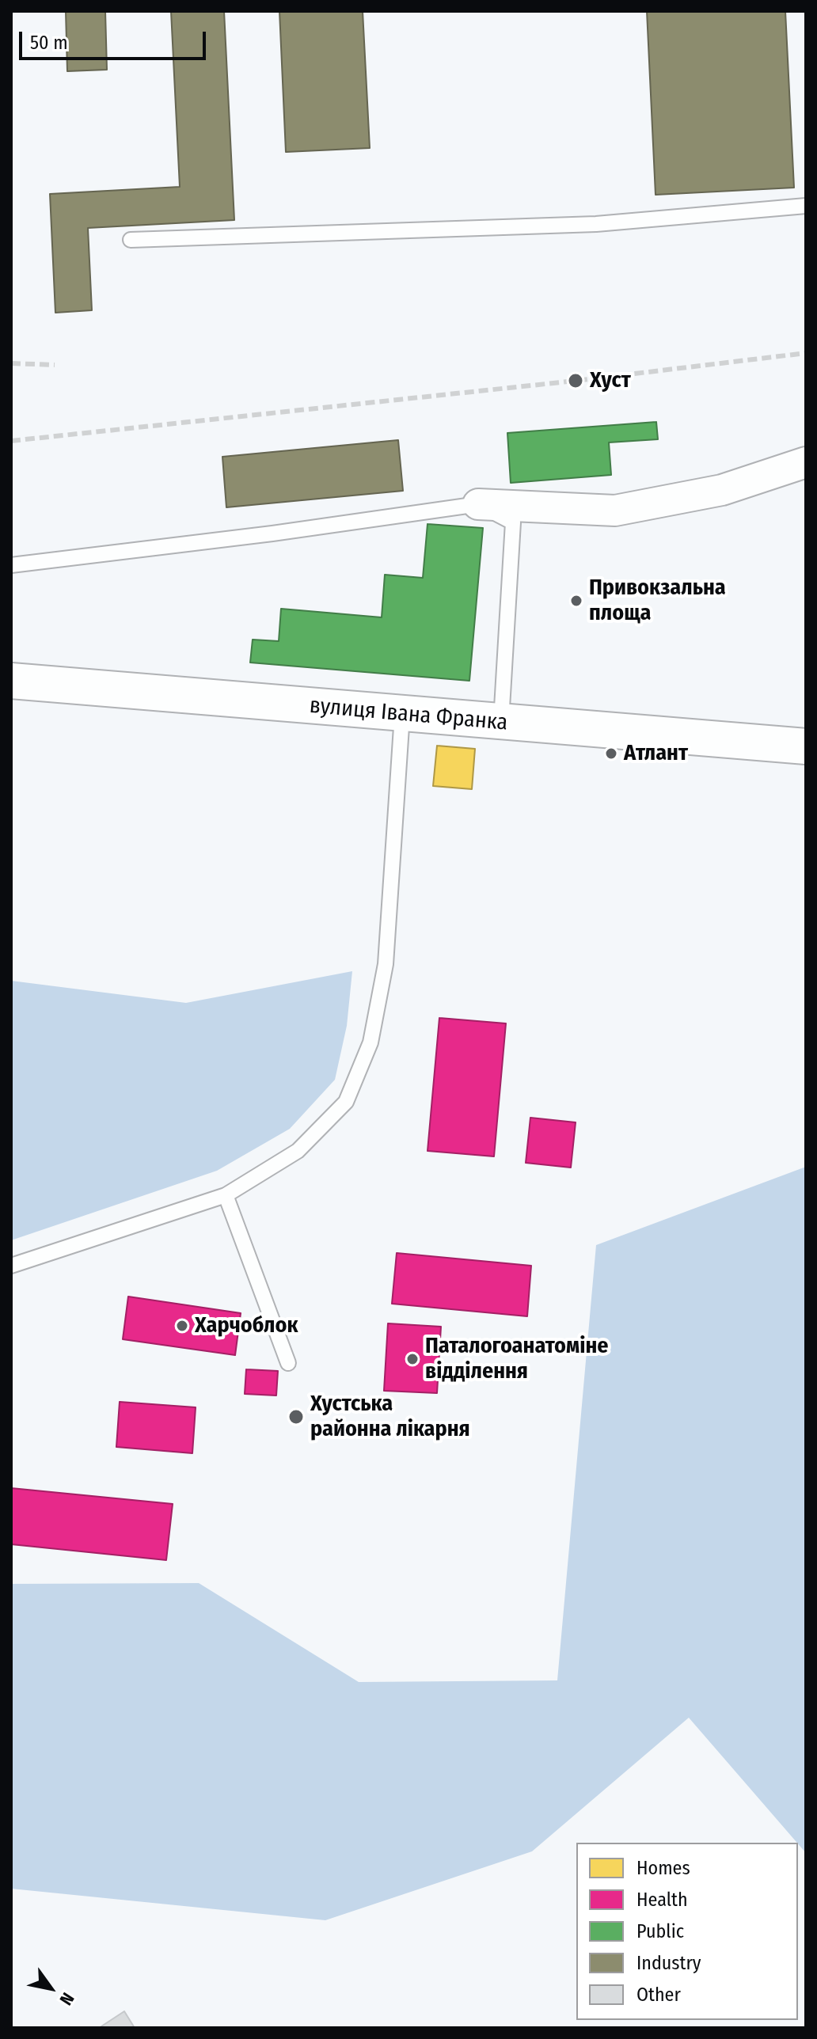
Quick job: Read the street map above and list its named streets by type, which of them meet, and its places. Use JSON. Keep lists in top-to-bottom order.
{
  "streets": {
    "main road": ["вулиця Івана Франка"]
  },
  "places": [
    "Хуст",
    "Привокзальна площа",
    "Атлант",
    "Харчоблок",
    "Паталогоанатоміне відділення",
    "Хустська районна лікарня"
  ],
  "legend": [
    "Homes",
    "Health",
    "Public",
    "Industry",
    "Other"
  ],
  "scale_bar": "50 m",
  "north": "bottom right"
}
